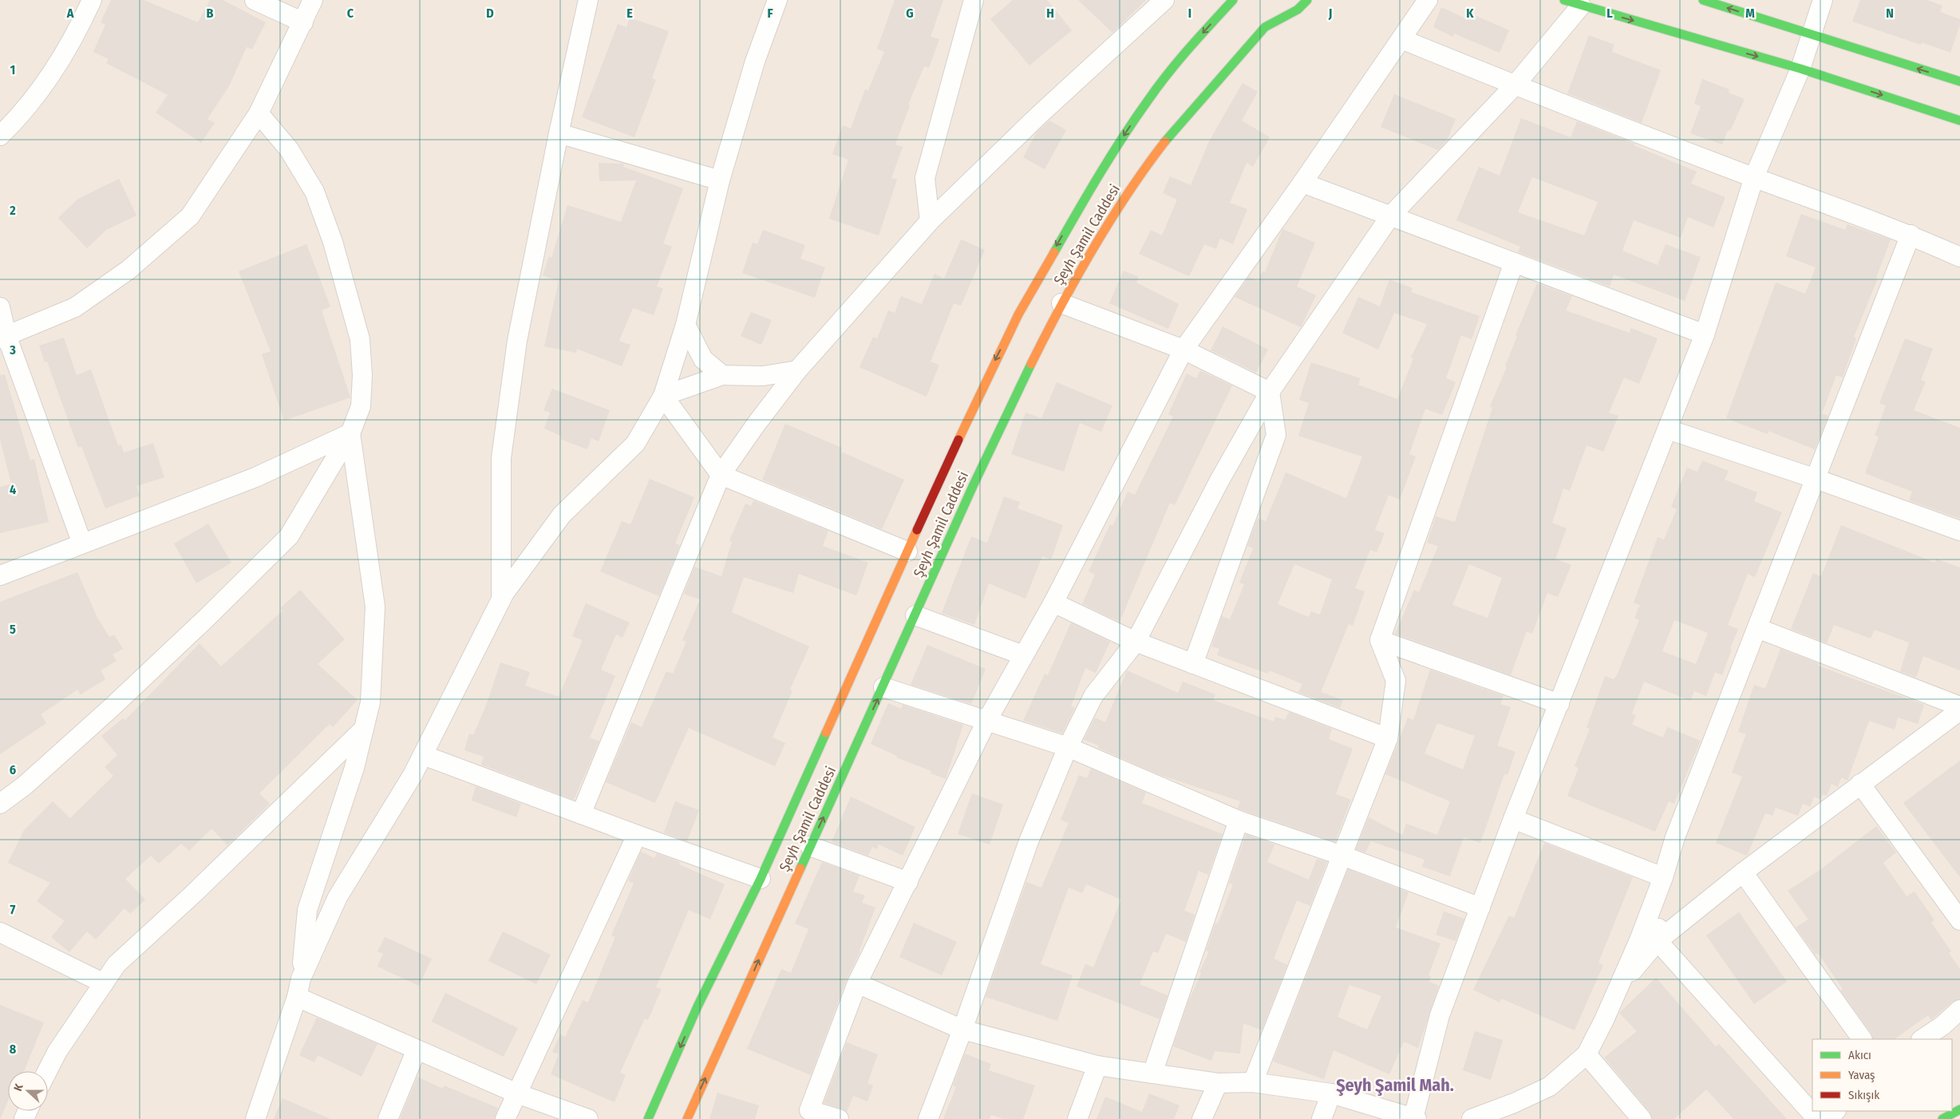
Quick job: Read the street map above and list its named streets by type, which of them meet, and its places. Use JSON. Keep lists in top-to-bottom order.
{
  "streets": {
    "main road": ["Şeyh Şamil Caddesi"]
  },
  "districts": ["Şeyh Şamil Mah."],
  "legend": ["Akıcı", "Yavaş", "Sıkışık"],
  "north": "left",
  "grid": {
    "columns": [
      "A",
      "B",
      "C",
      "D",
      "E",
      "F",
      "G",
      "H",
      "I",
      "J",
      "K",
      "L",
      "M",
      "N"
    ],
    "rows": [
      "1",
      "2",
      "3",
      "4",
      "5",
      "6",
      "7",
      "8"
    ]
  }
}
